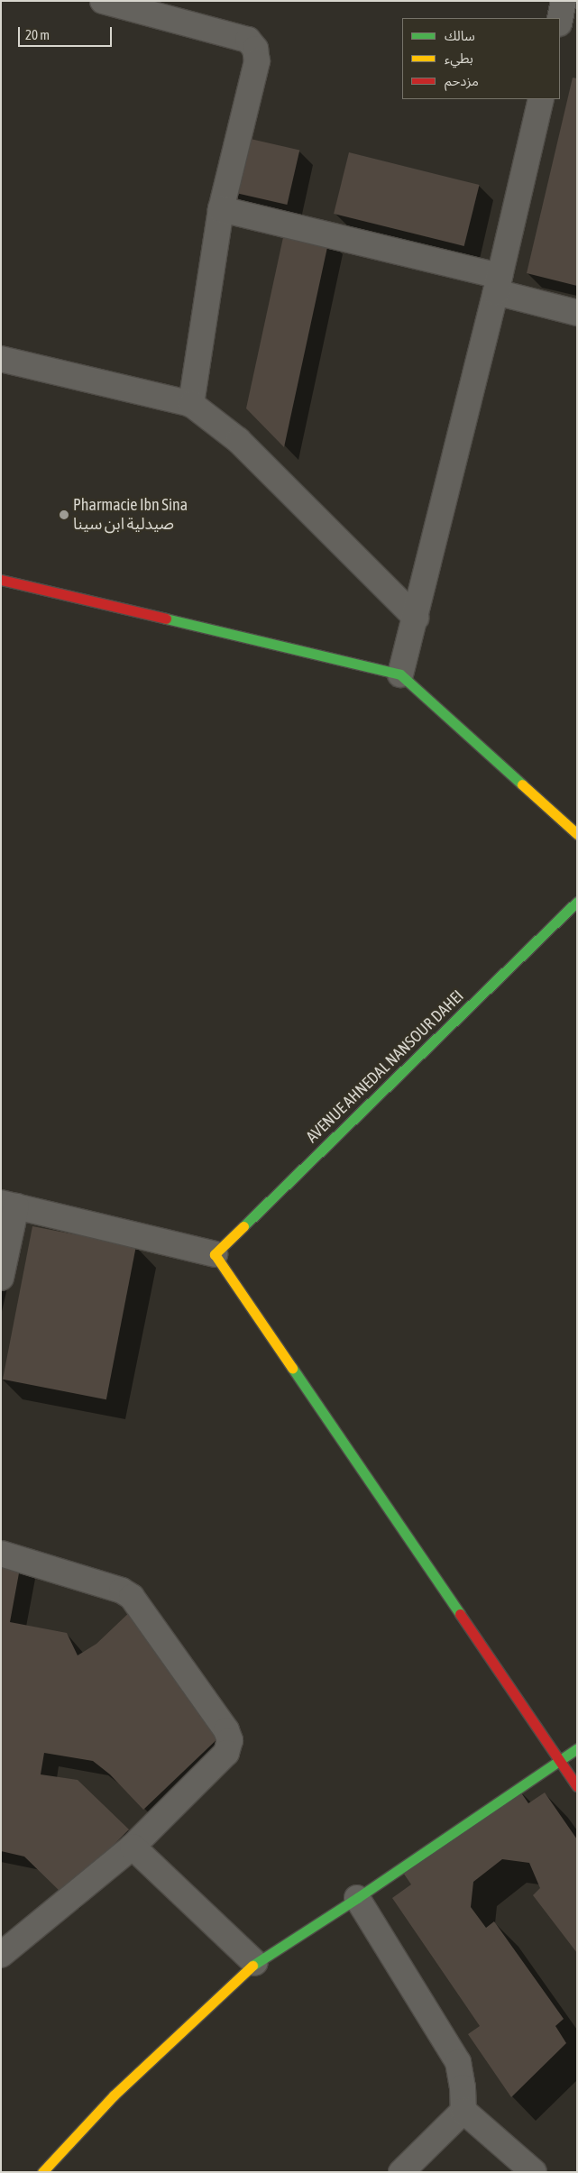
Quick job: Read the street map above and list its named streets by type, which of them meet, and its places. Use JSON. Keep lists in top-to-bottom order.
{
  "streets": {
    "street": ["AVENUE AHNEDAL NANSOUR DAHEI"]
  },
  "places": ["Pharmacie Ibn Sina صيدلية ابن سينا"],
  "legend": ["سالك", "بطيء", "مزدحم"],
  "scale_bar": "20 m"
}
